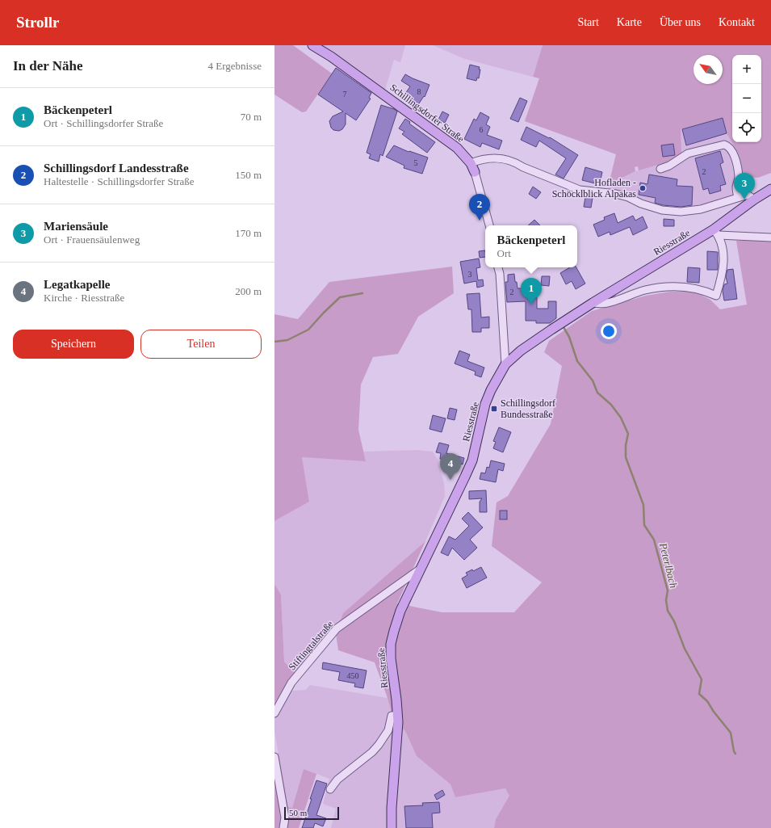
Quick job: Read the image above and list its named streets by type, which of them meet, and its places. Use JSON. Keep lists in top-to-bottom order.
{
  "streets": {
    "main road": ["Schillingsdorfer Straße", "Riesstraße"],
    "street": ["Stiftingtalstraße"]
  },
  "crossings": [
    ["Riesstraße", "Stiftingtalstraße"]
  ],
  "water": ["Peterlbach"],
  "places": {
    "other": ["Hofladen - Schöcklblick Alpakas"],
    "transit": ["Schillingsdorf Bundesstraße"]
  },
  "house_numbers": [
    "8",
    "7",
    "6",
    "5",
    "2",
    "3",
    "2",
    "450"
  ],
  "scale_bar": "50 m",
  "north": "top left",
  "page": {
    "header": "Strollr",
    "nav": [
      "Start",
      "Karte",
      "Über uns",
      "Kontakt"
    ],
    "heading": ["In der Nähe", "4 Ergebnisse"],
    "map_buttons": ["+", "−"],
    "list": [
      {
        "mark": "1",
        "name": "Bäckenpeterl",
        "note": "Ort · Schillingsdorfer Straße",
        "value": "70 m"
      },
      {
        "mark": "2",
        "name": "Schillingsdorf Landesstraße",
        "note": "Haltestelle · Schillingsdorfer Straße",
        "value": "150 m"
      },
      {
        "mark": "3",
        "name": "Mariensäule",
        "note": "Ort · Frauensäulenweg",
        "value": "170 m"
      },
      {
        "mark": "4",
        "name": "Legatkapelle",
        "note": "Kirche · Riesstraße",
        "value": "200 m"
      }
    ],
    "pins": [
      "3",
      "2",
      "1",
      "4"
    ],
    "popup": ["Bäckenpeterl", "Ort"],
    "buttons": ["Speichern", "Teilen"],
    "scale": "50 m"
  }
}
